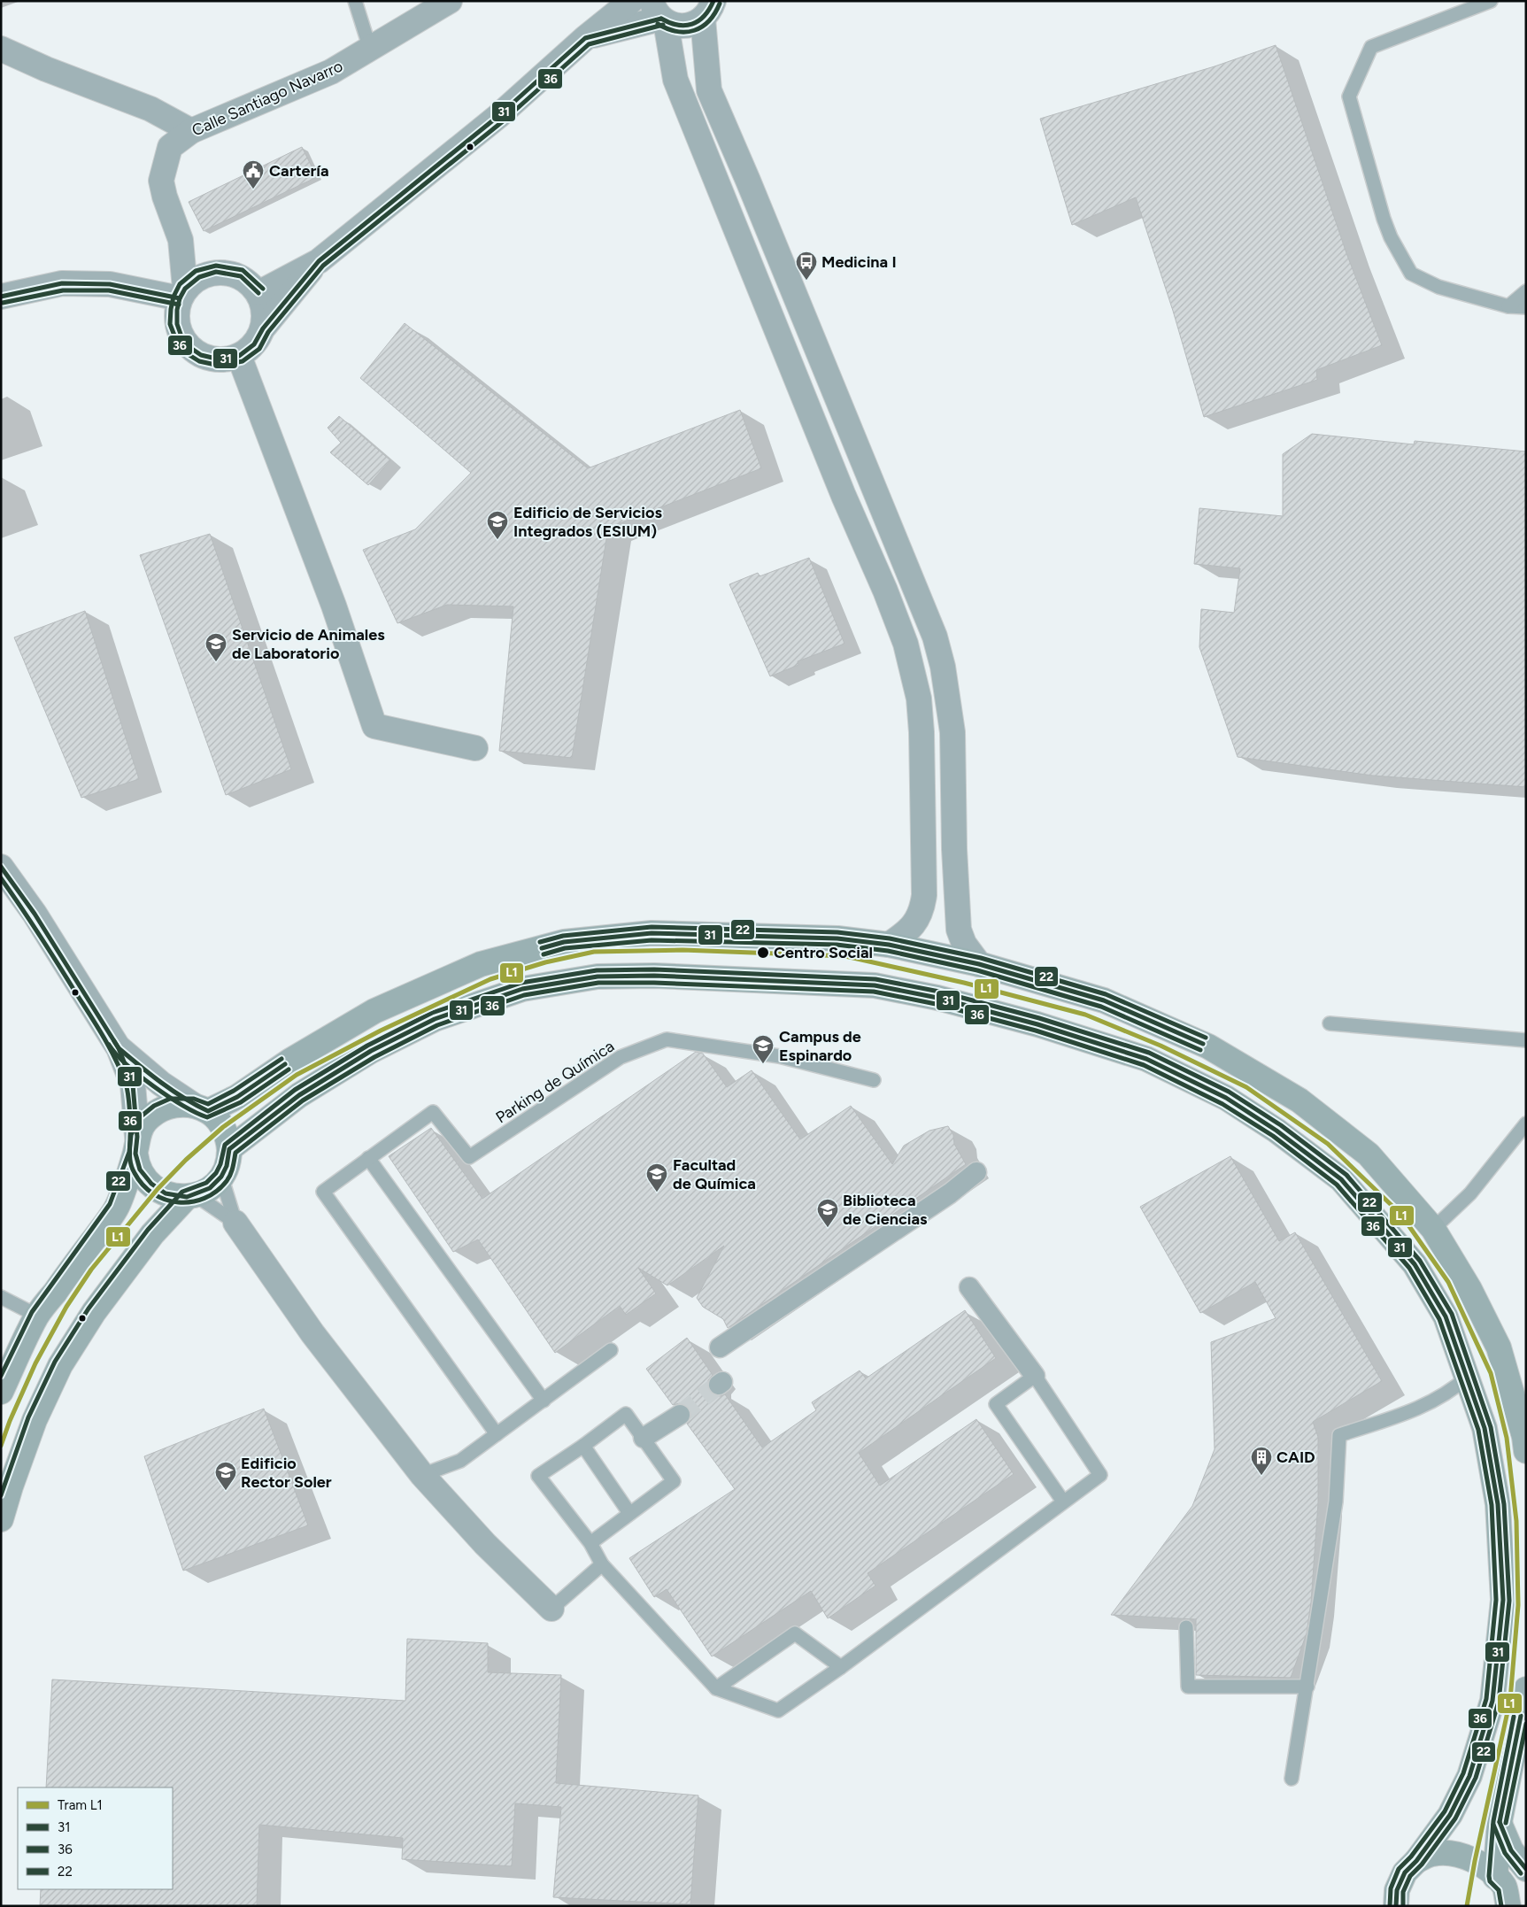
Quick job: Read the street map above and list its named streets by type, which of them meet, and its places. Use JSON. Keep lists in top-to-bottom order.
{
  "streets": {
    "street": ["Calle Santiago Navarro"],
    "lane": ["Parking de Química"]
  },
  "places": {
    "public building": ["Cartería"],
    "bus stop": ["Medicina I"],
    "school or university": [
      "Edificio de Servicios Integrados (ESIUM)",
      "Servicio de Animales de Laboratorio",
      "Campus de Espinardo",
      "Facultad de Química",
      "Biblioteca de Ciencias",
      "Edificio Rector Soler"
    ],
    "other": ["Centro Social"],
    "building": ["CAID"]
  },
  "lines": [
    "transit line 31",
    "transit line 36",
    "transit line 22",
    "tram line L1"
  ],
  "legend": [
    "Tram L1",
    "31",
    "36",
    "22"
  ]
}
